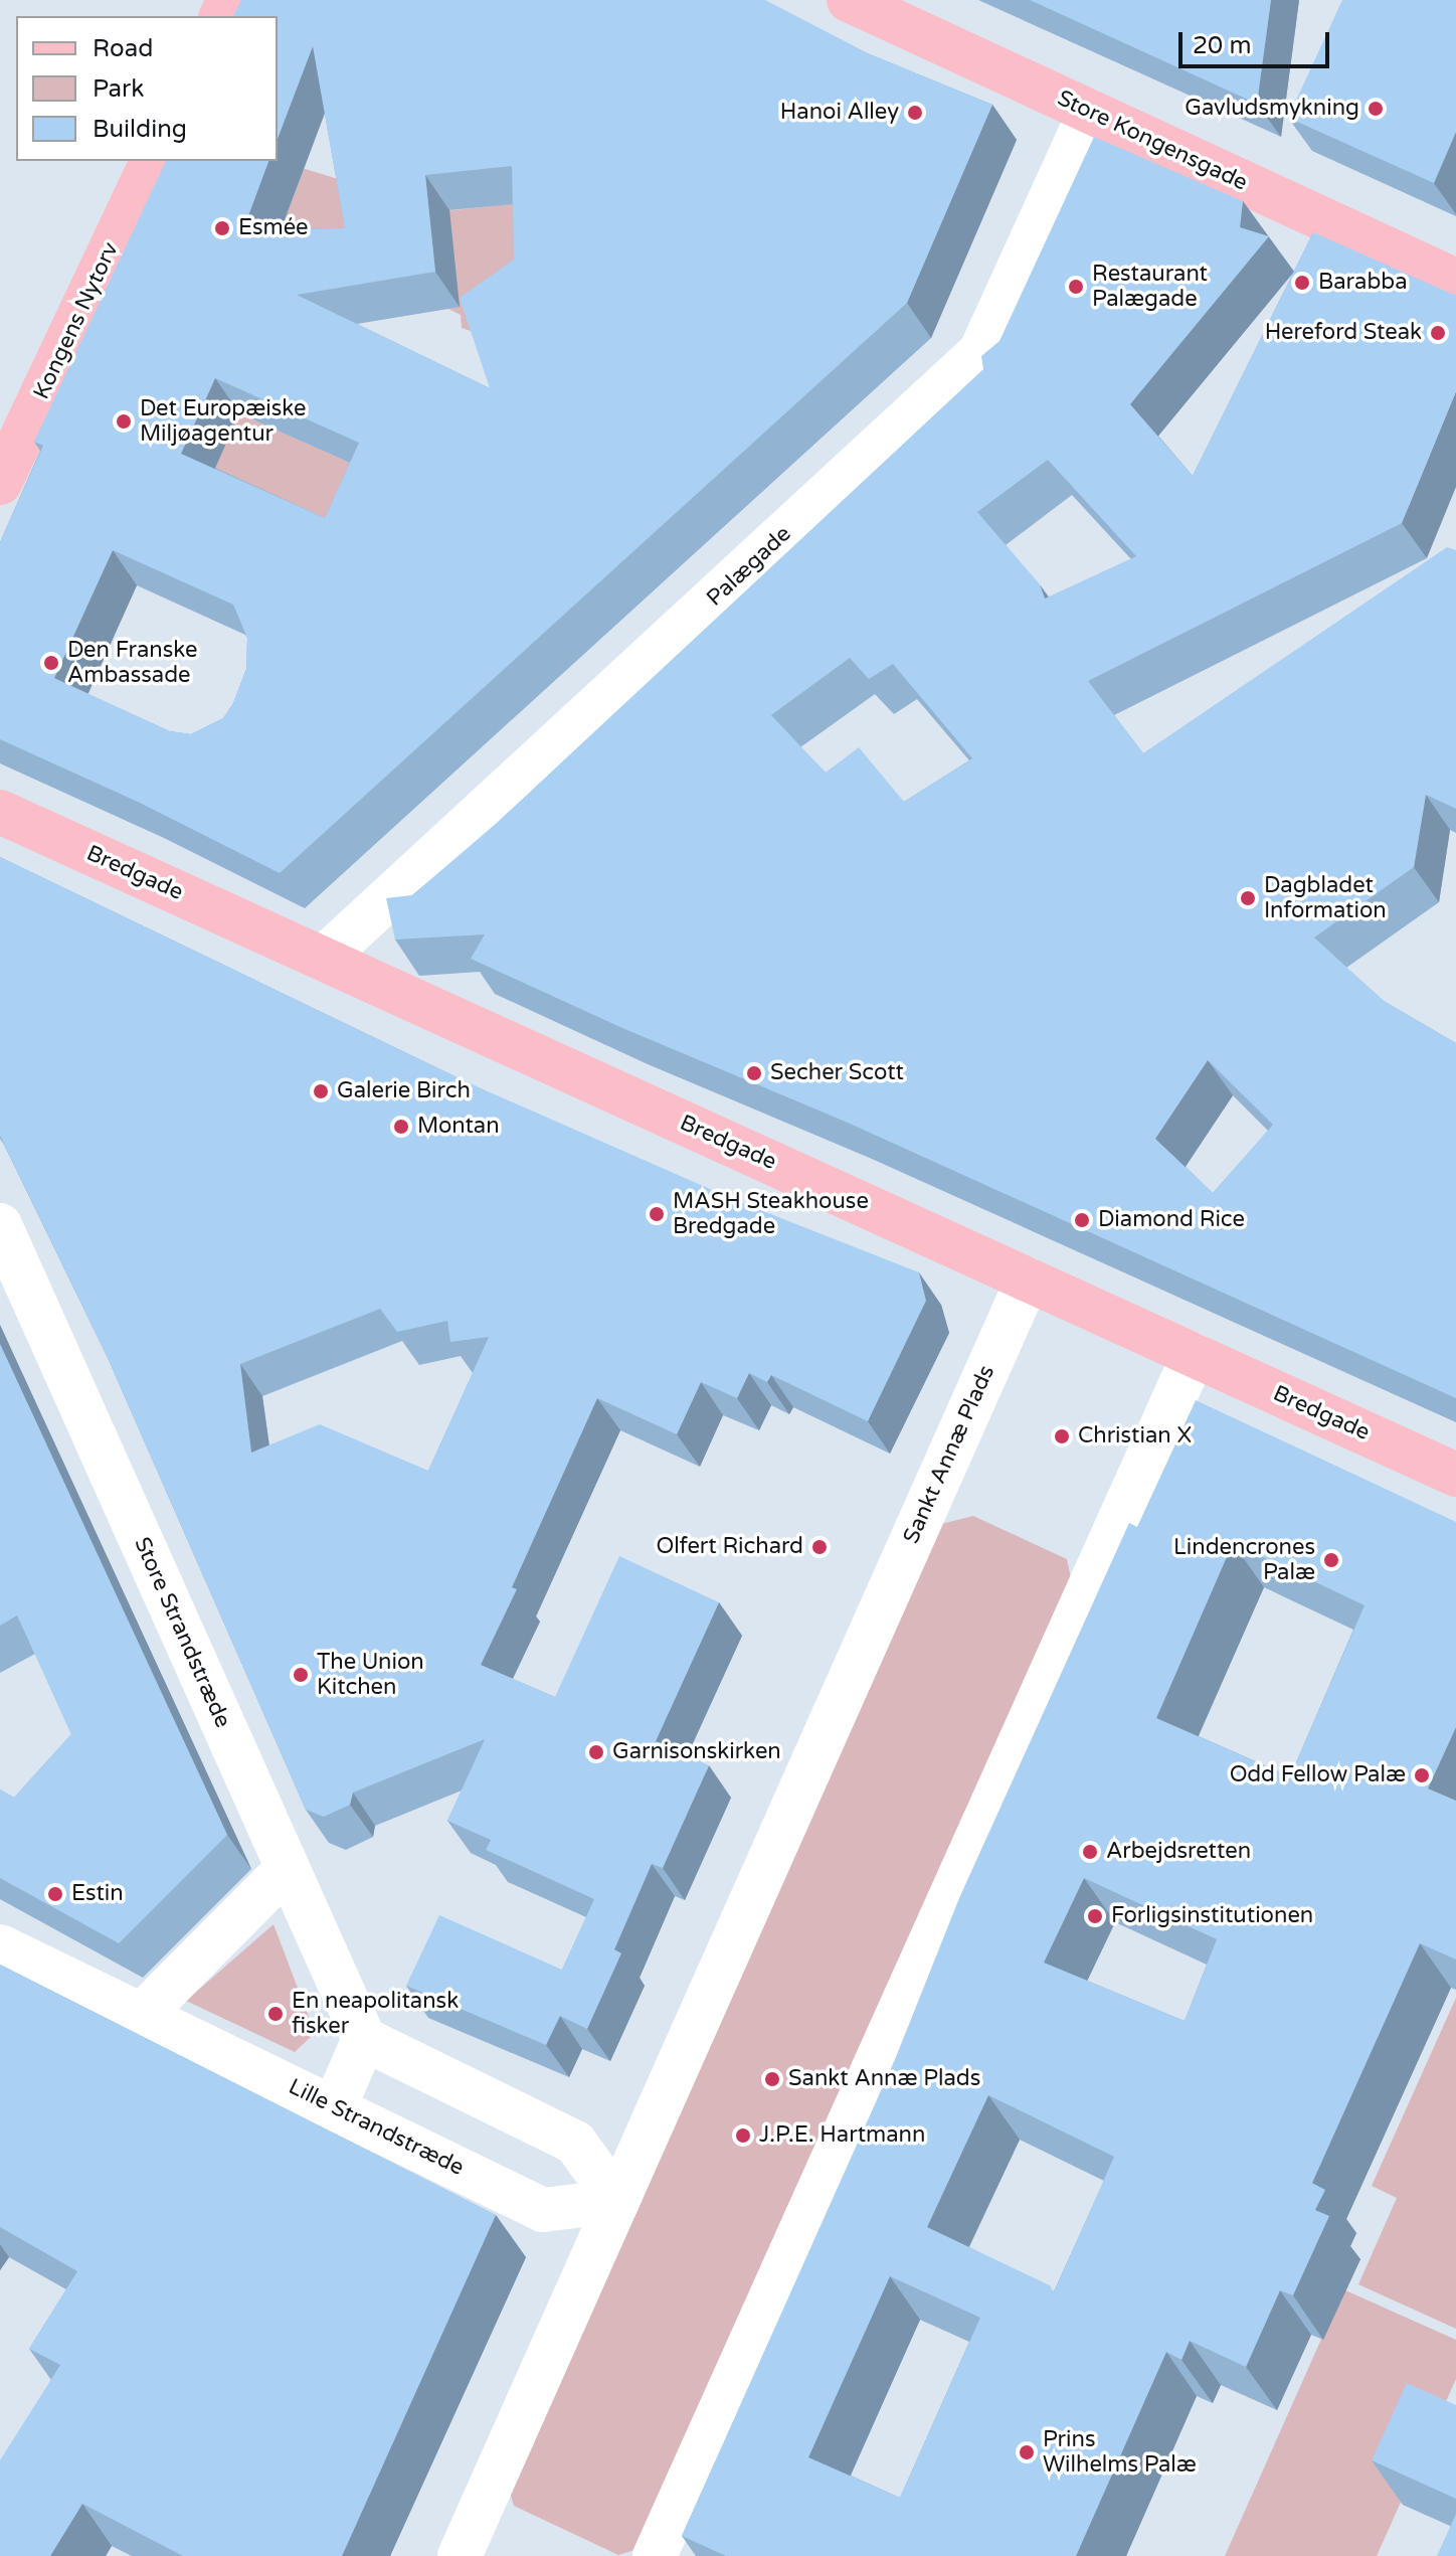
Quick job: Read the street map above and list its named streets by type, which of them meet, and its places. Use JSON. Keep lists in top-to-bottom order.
{
  "streets": {
    "main road": ["Store Kongensgade", "Kongens Nytorv", "Bredgade"],
    "street": [
      "Palægade",
      "Sankt Annæ Plads",
      "Store Strandstræde",
      "Lille Strandstræde"
    ]
  },
  "crossings": [
    ["Store Kongensgade", "Palægade"],
    ["Palægade", "Bredgade"],
    ["Bredgade", "Sankt Annæ Plads"],
    ["Sankt Annæ Plads", "Lille Strandstræde"]
  ],
  "places": [
    "Gavludsmykning",
    "Hanoi Alley",
    "Esmée",
    "Barabba",
    "Restaurant Palægade",
    "Hereford Steak",
    "Det Europæiske Miljøagentur",
    "Den Franske Ambassade",
    "Dagbladet Information",
    "Secher Scott",
    "Galerie Birch",
    "Montan",
    "MASH Steakhouse Bredgade",
    "Diamond Rice",
    "Christian X",
    "Olfert Richard",
    "Lindencrones Palæ",
    "The Union Kitchen",
    "Garnisonskirken",
    "Odd Fellow Palæ",
    "Arbejdsretten",
    "Estin",
    "Forligsinstitutionen",
    "En neapolitansk fisker",
    "Sankt Annæ Plads",
    "J.P.E. Hartmann",
    "Prins Wilhelms Palæ"
  ],
  "legend": ["Road", "Park", "Building"],
  "scale_bar": "20 m"
}
